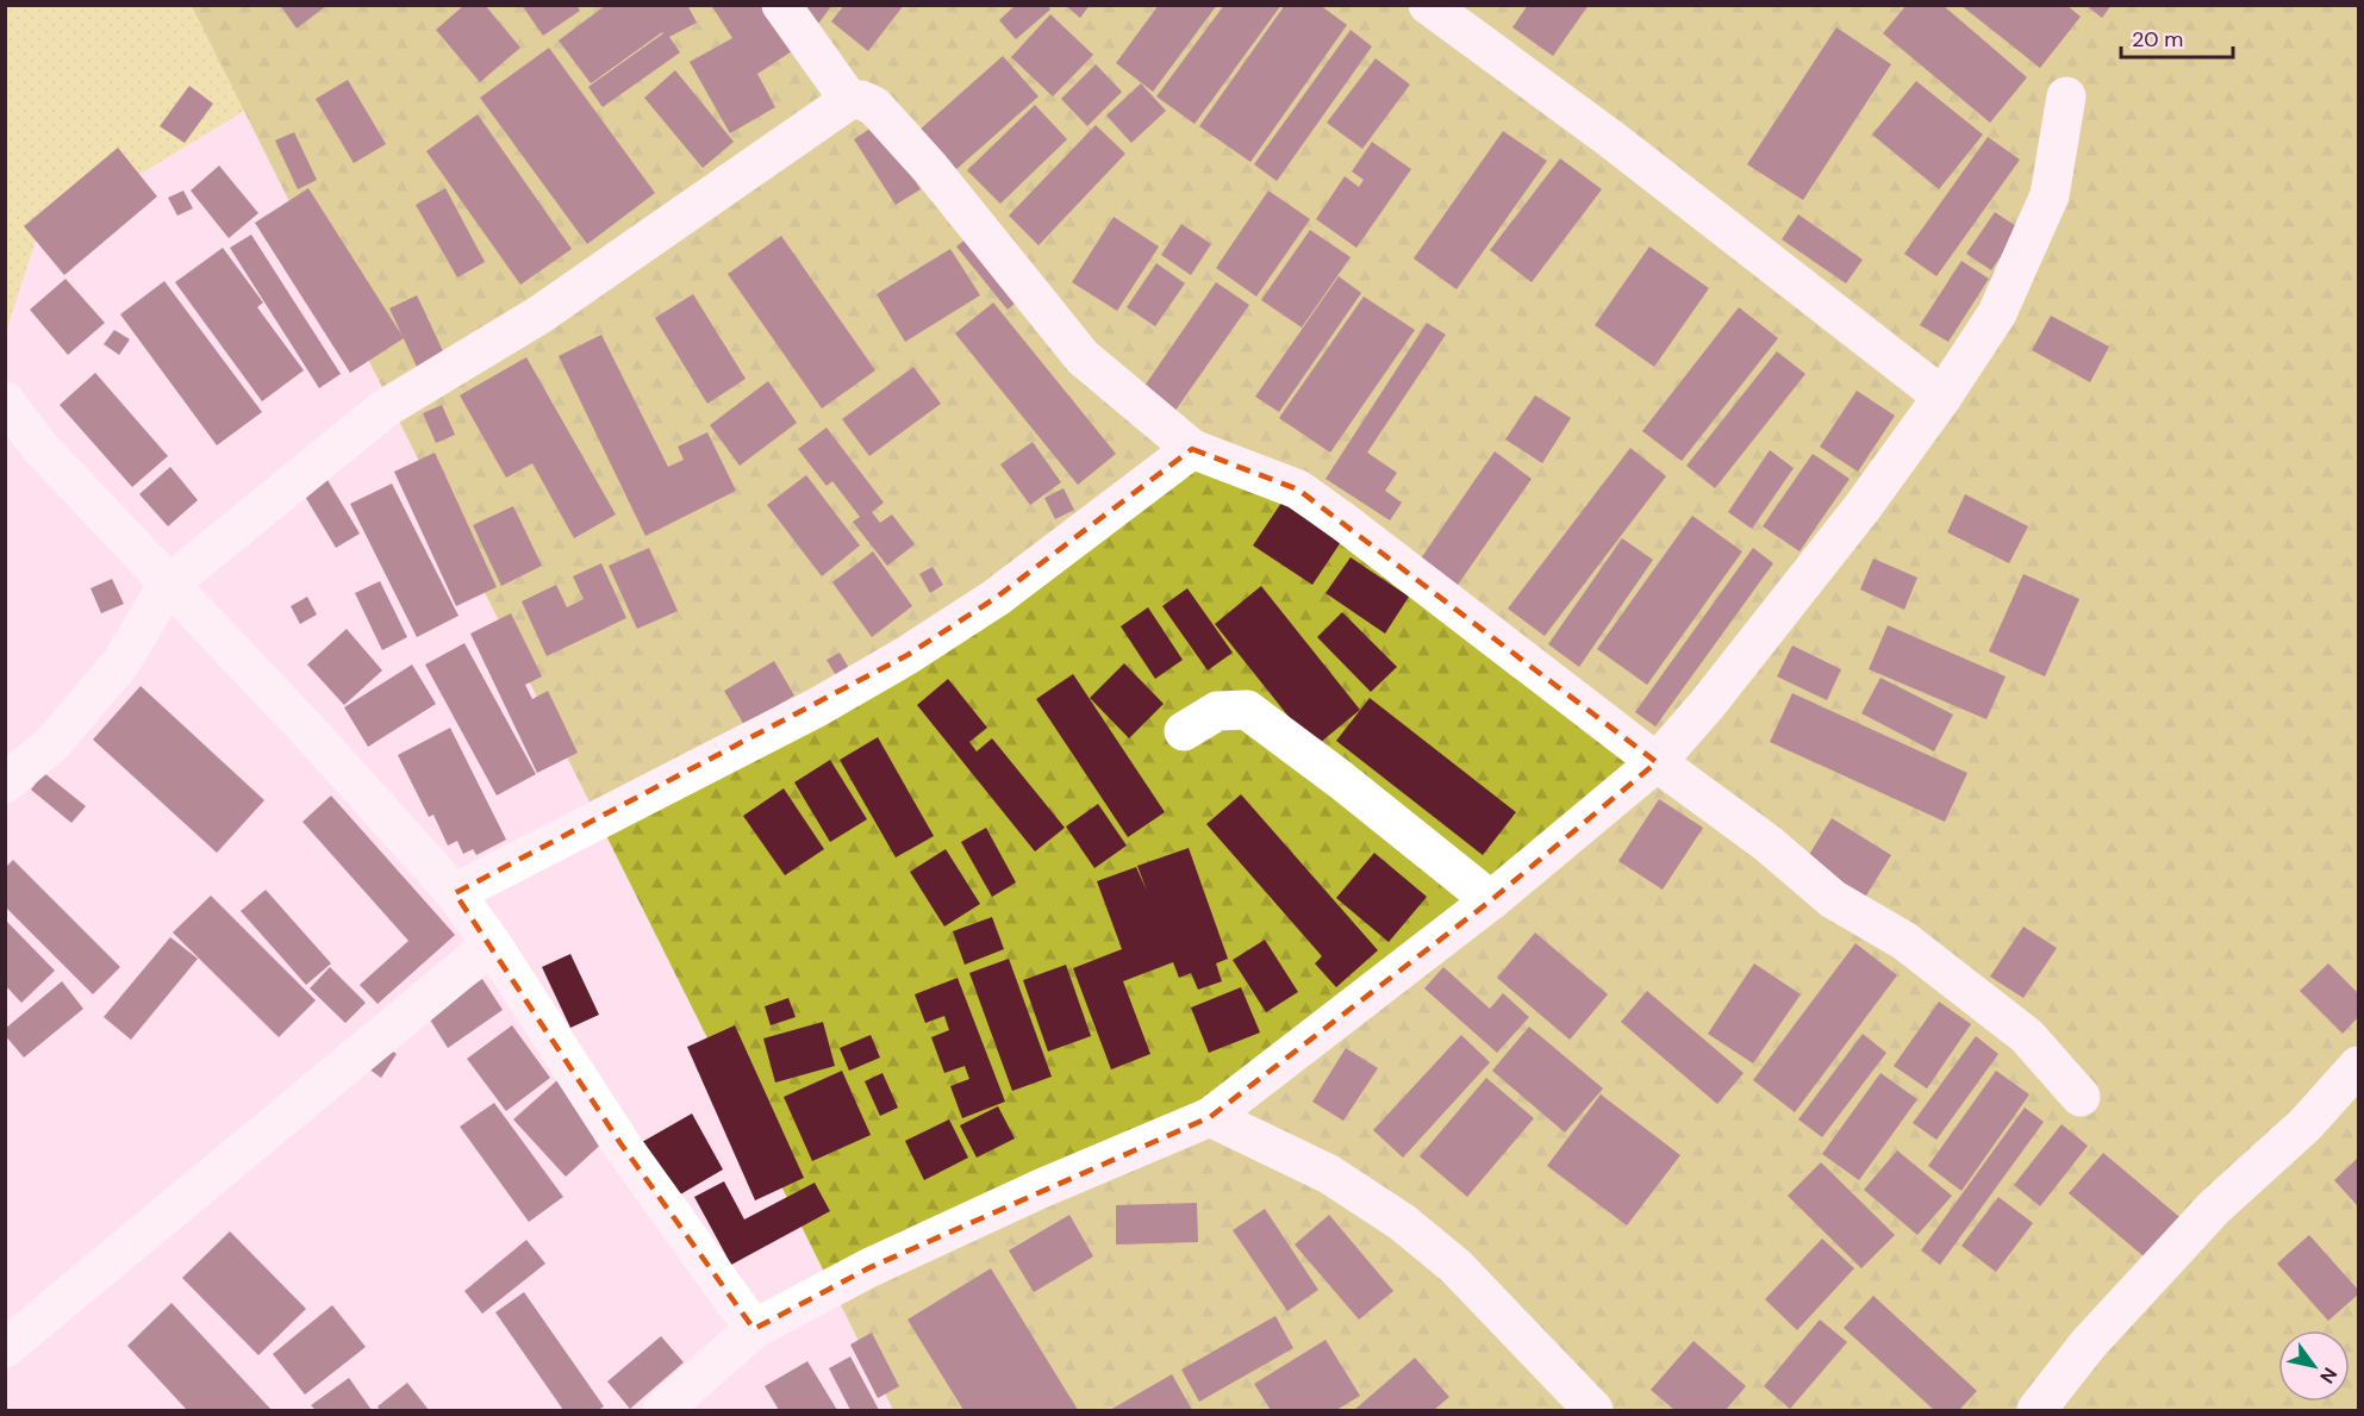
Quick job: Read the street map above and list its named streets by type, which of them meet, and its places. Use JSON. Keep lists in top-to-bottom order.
{
  "scale_bar": "20 m",
  "north": "bottom right"
}
